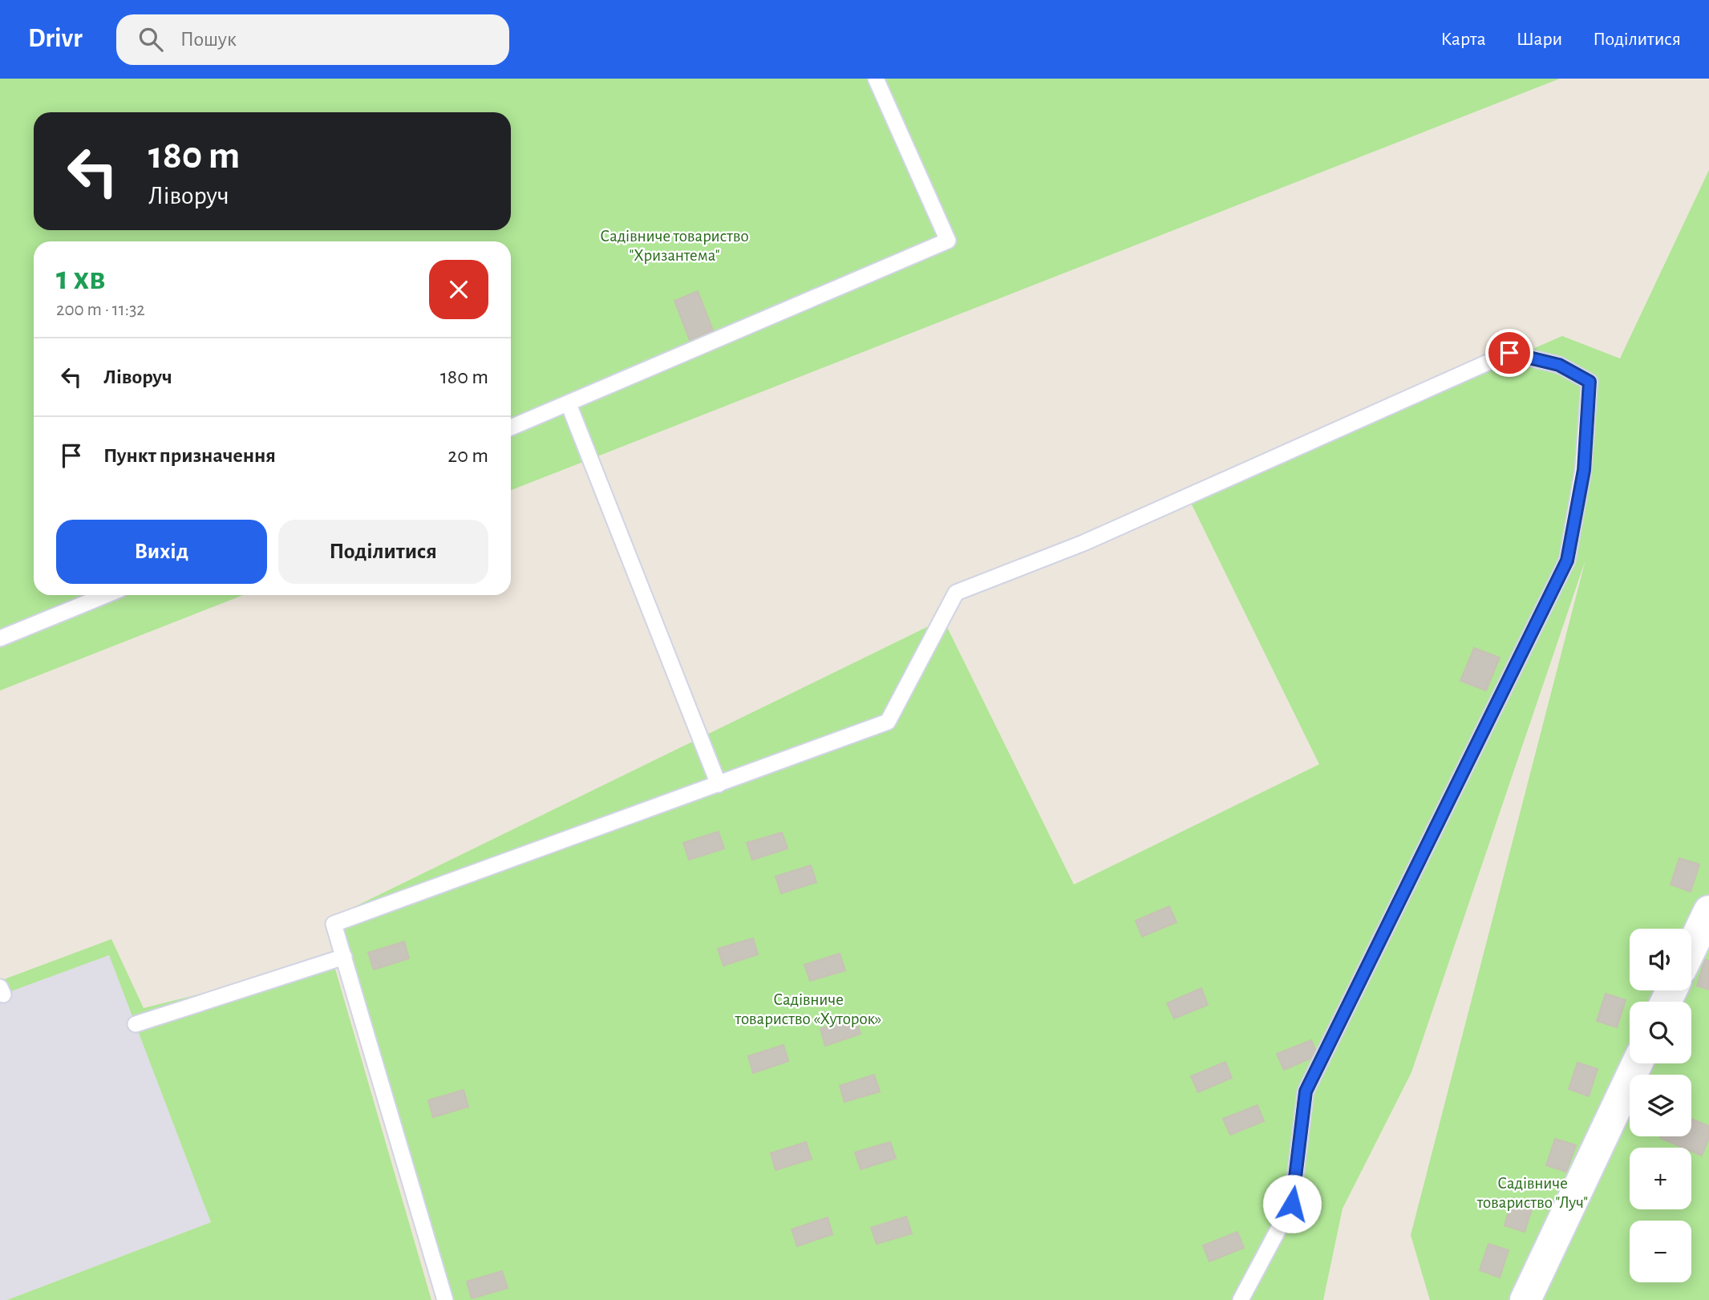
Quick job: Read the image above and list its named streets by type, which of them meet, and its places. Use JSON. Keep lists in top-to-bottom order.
{
  "parks": ["Садівниче товариство \"Хризантема\"", "Садівниче товариство «Хуторок»", "Садівниче товариство \"Луч\""],
  "page": {
    "header": "Drivr",
    "search": "Пошук",
    "nav": ["Карта", "Шари", "Поділитися"],
    "turn": ["180 m", "Ліворуч"],
    "heading": ["1 хв", "200 m · 11:32"],
    "list": [
      {
        "name": "Ліворуч",
        "value": "180 m"
      },
      {
        "name": "Пункт призначення",
        "value": "20 m"
      }
    ],
    "buttons": ["Вихід", "Поділитися"],
    "map_buttons": ["+", "−"]
  }
}
